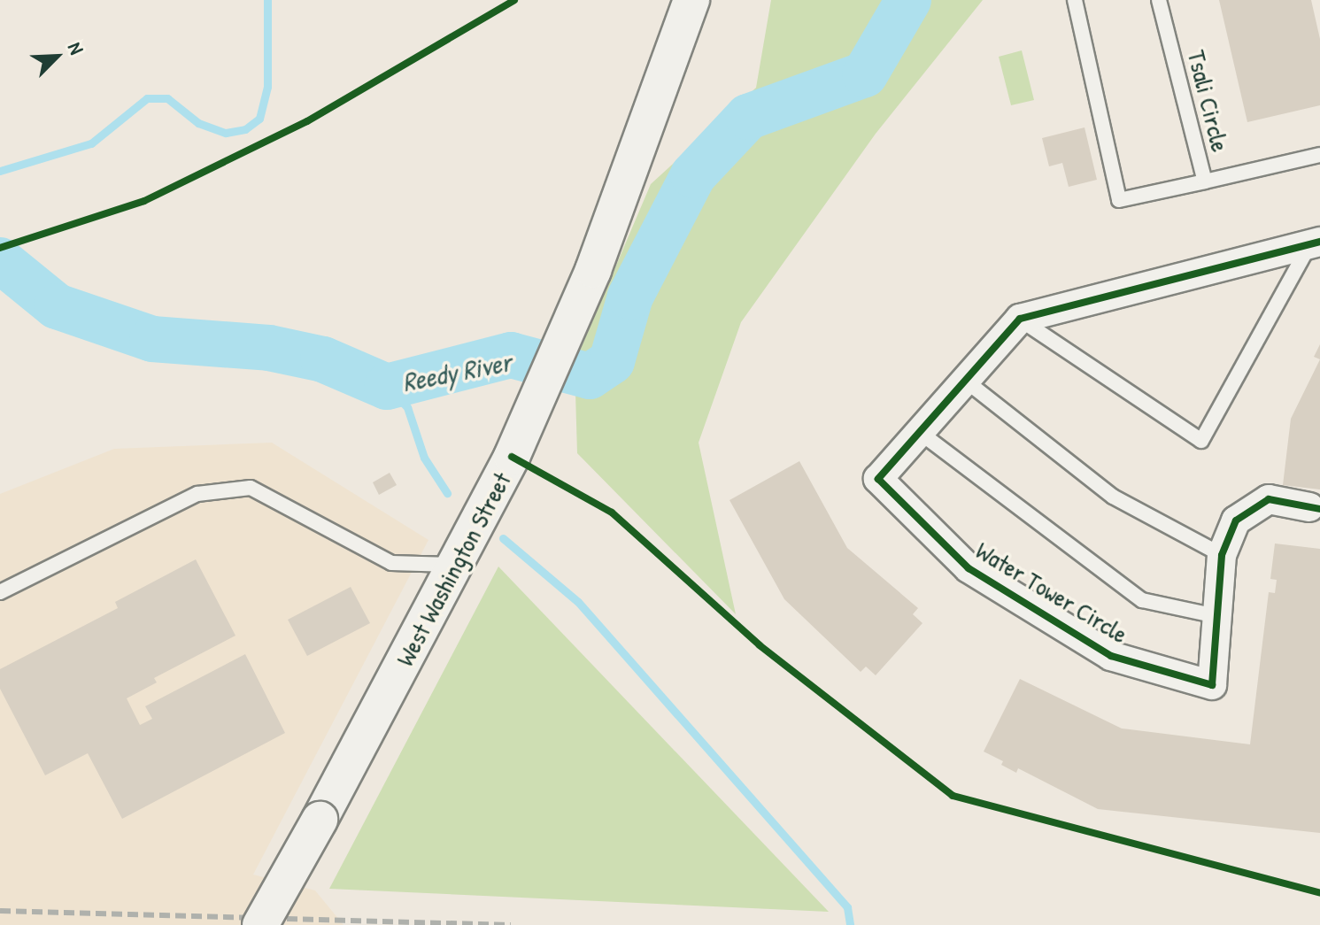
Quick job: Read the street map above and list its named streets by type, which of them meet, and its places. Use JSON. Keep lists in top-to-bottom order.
{
  "streets": {
    "street": ["West Washington Street", "Water Tower Circle"],
    "lane": ["Tsali Circle"]
  },
  "water": ["Reedy River"],
  "north": "top right"
}
